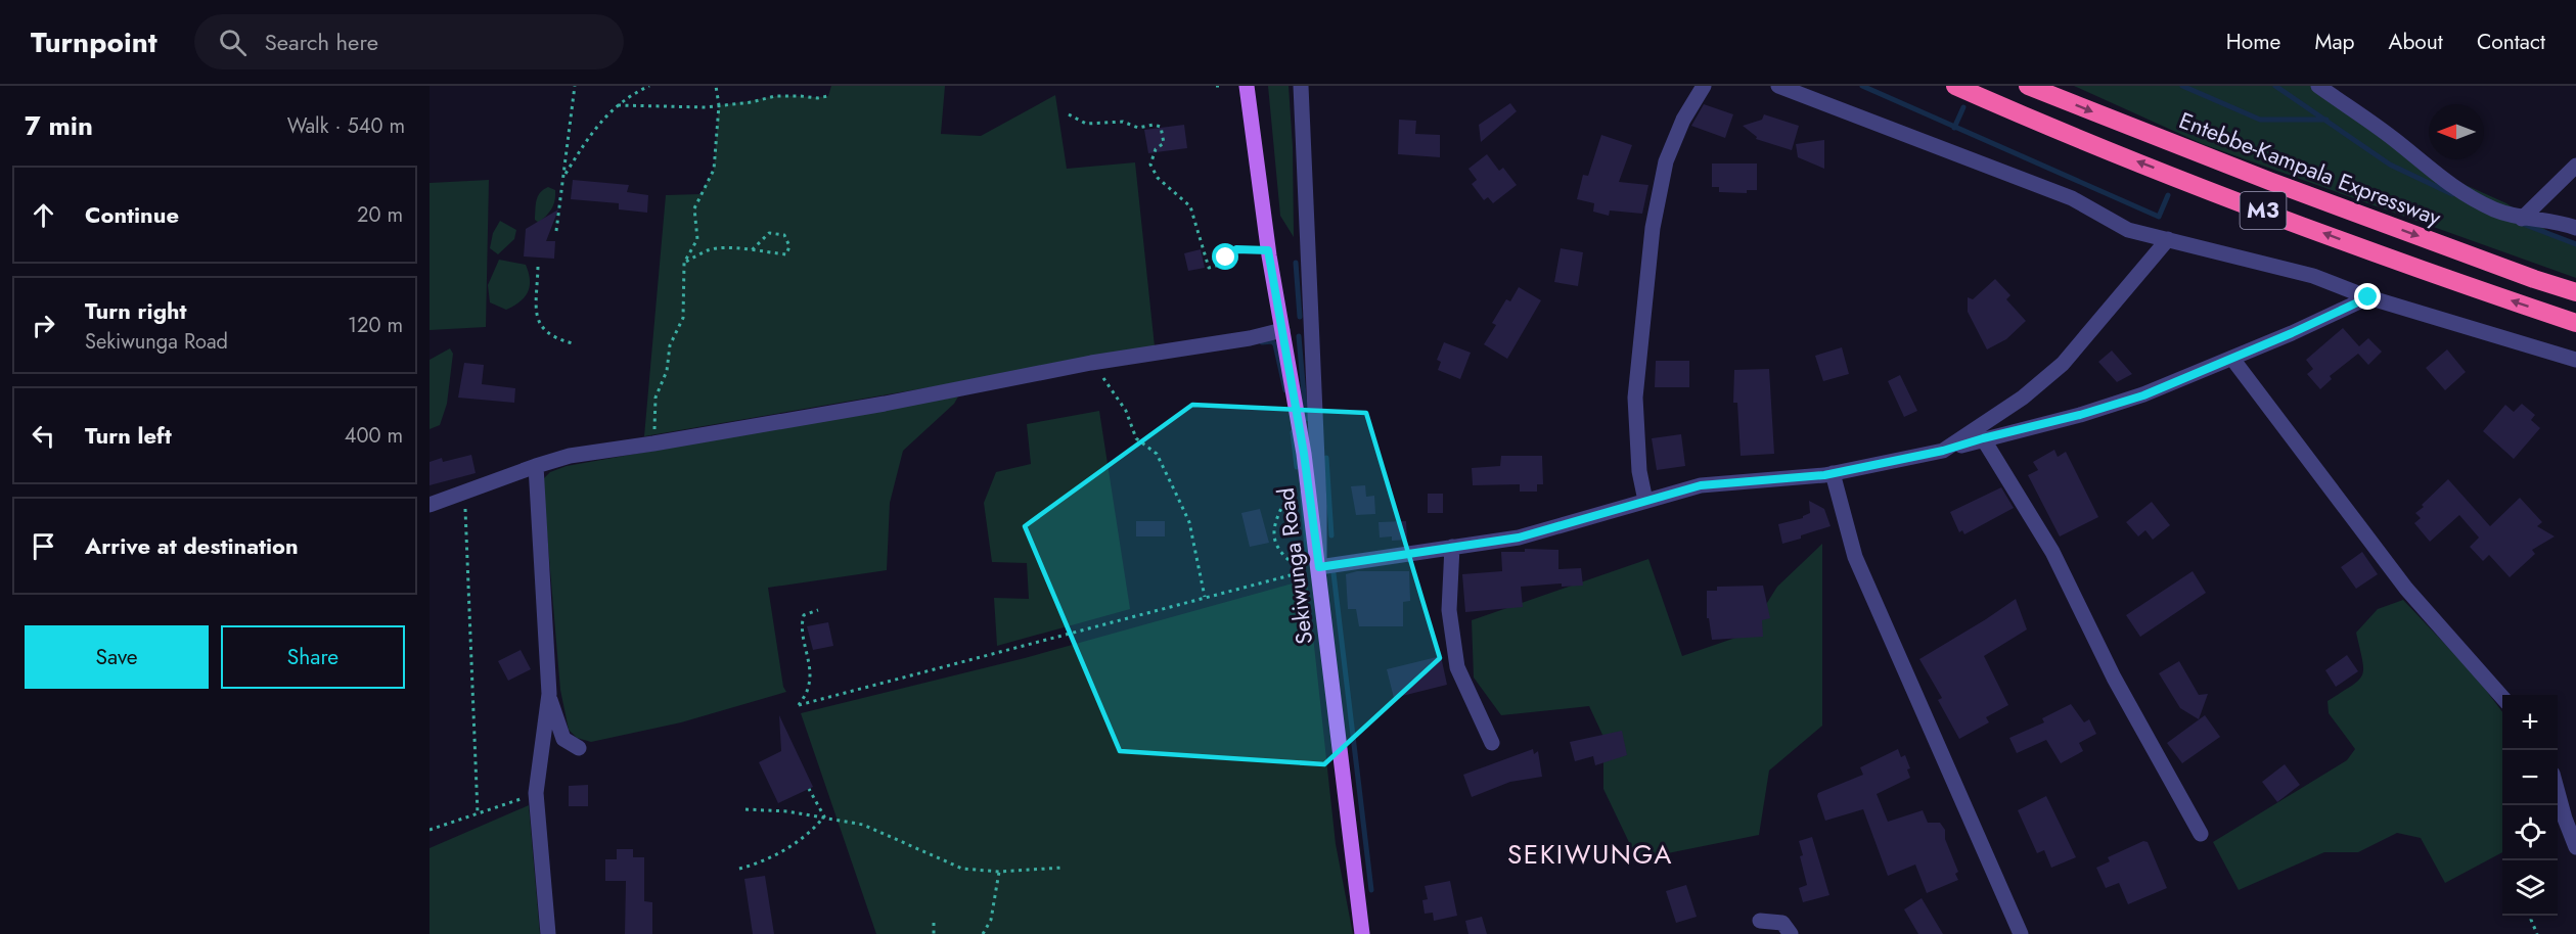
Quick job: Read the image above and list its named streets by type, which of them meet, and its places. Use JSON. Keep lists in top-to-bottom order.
{
  "streets": {
    "highway": ["Entebbe-Kampala Expressway", "M3"],
    "main road": ["Sekiwunga Road"]
  },
  "districts": ["SEKIWUNGA"],
  "north": "left",
  "page": {
    "header": "Turnpoint",
    "search": "Search here",
    "nav": [
      "Home",
      "Map",
      "About",
      "Contact"
    ],
    "heading": ["7 min", "Walk · 540 m"],
    "list": [
      ["Continue", "20 m"],
      ["Turn right", "Sekiwunga Road", "120 m"],
      ["Turn left", "400 m"],
      "Arrive at destination"
    ],
    "buttons": ["Save", "Share"],
    "map_buttons": ["+", "−"]
  }
}
